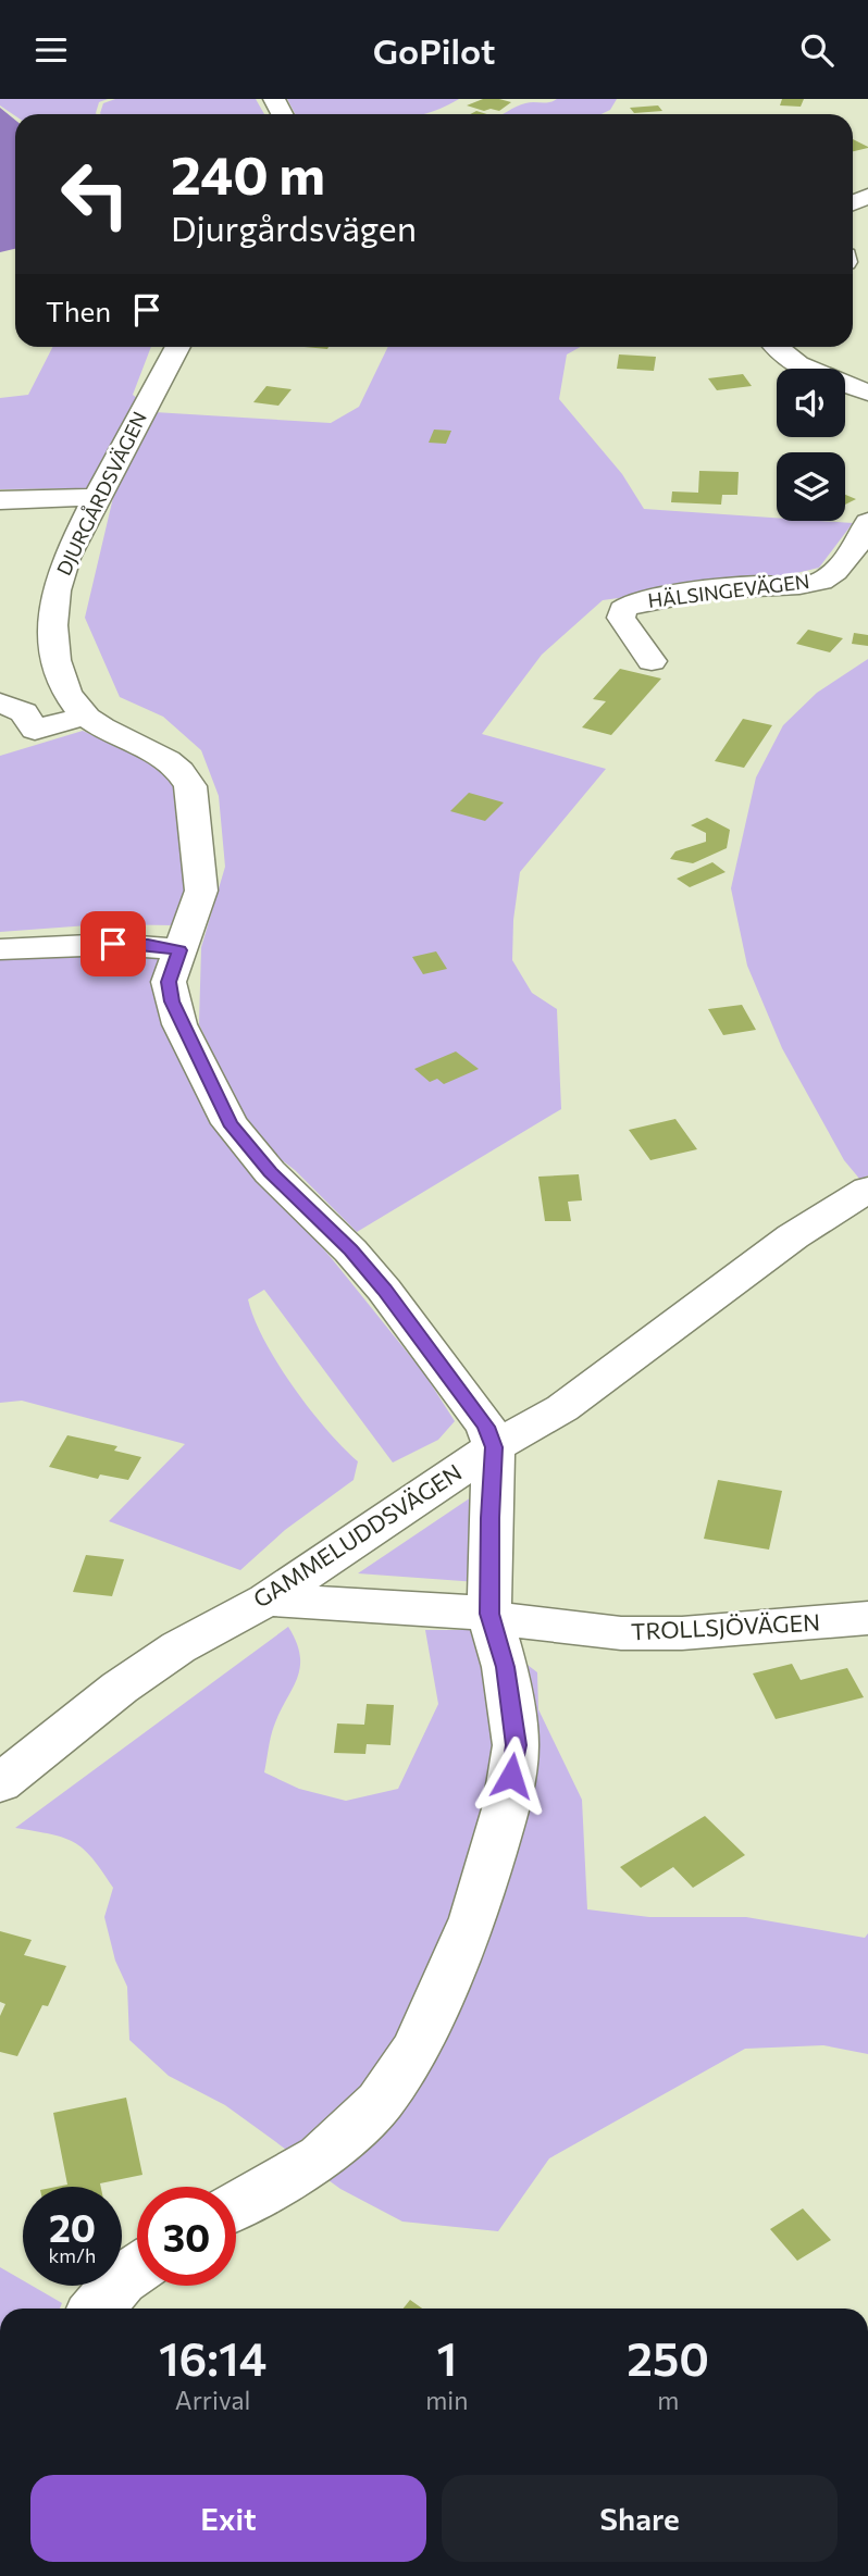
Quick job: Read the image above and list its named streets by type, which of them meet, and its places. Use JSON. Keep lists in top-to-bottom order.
{
  "streets": {
    "street": [
      "DJURGÅRDSVÄGEN",
      "HÄLSINGEVÄGEN",
      "GAMMELUDDSVÄGEN",
      "TROLLSJÖVÄGEN"
    ]
  },
  "crossings": [
    ["DJURGÅRDSVÄGEN", "GAMMELUDDSVÄGEN"],
    ["GAMMELUDDSVÄGEN", "TROLLSJÖVÄGEN"]
  ],
  "page": {
    "header": "GoPilot",
    "turn": ["240 m", "Djurgårdsvägen"],
    "then": "Then",
    "speed": "20 km/h",
    "limit": "30",
    "eta": [
      "16:14",
      "Arrival",
      "1",
      "min",
      "250",
      "m"
    ],
    "buttons": ["Exit", "Share"]
  }
}
